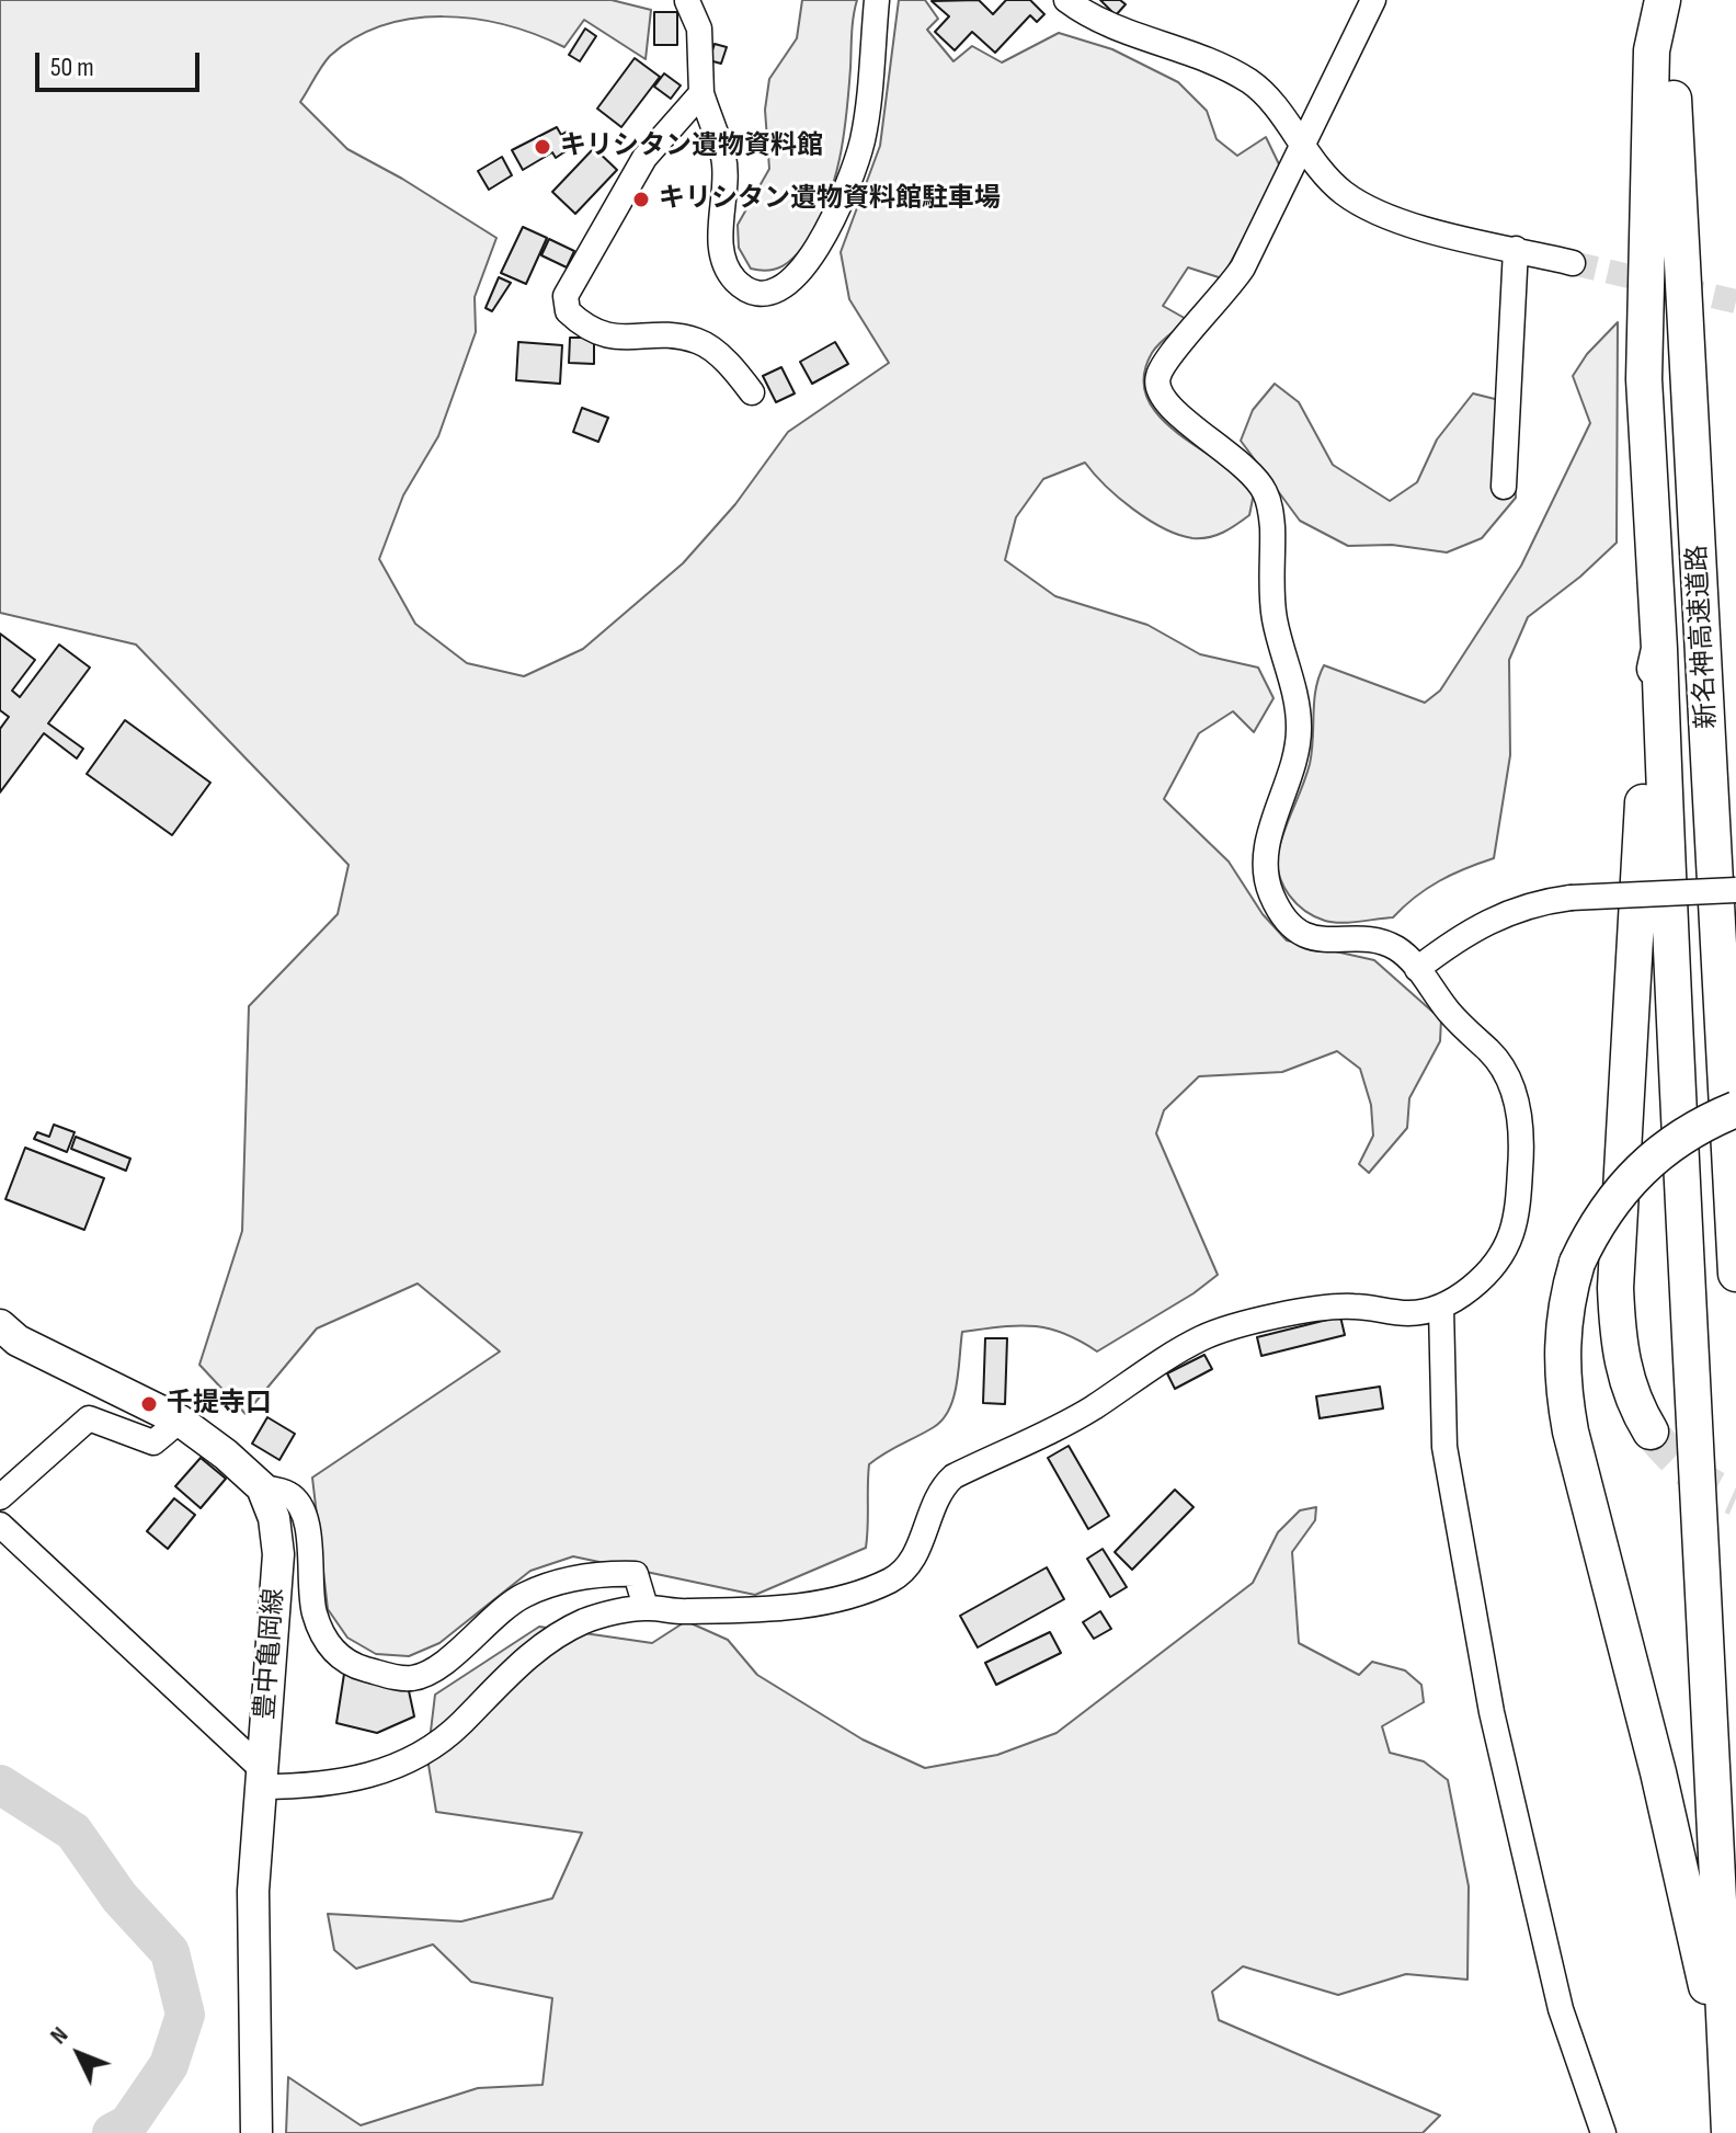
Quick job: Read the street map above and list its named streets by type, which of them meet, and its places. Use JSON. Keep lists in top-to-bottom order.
{
  "streets": {
    "highway": ["新名神高速道路"],
    "main road": ["豊中亀岡線"]
  },
  "places": ["キリシタン遺物資料館", "キリシタン遺物資料館駐車場", "千提寺口"],
  "scale_bar": "50 m",
  "north": "top left"
}
